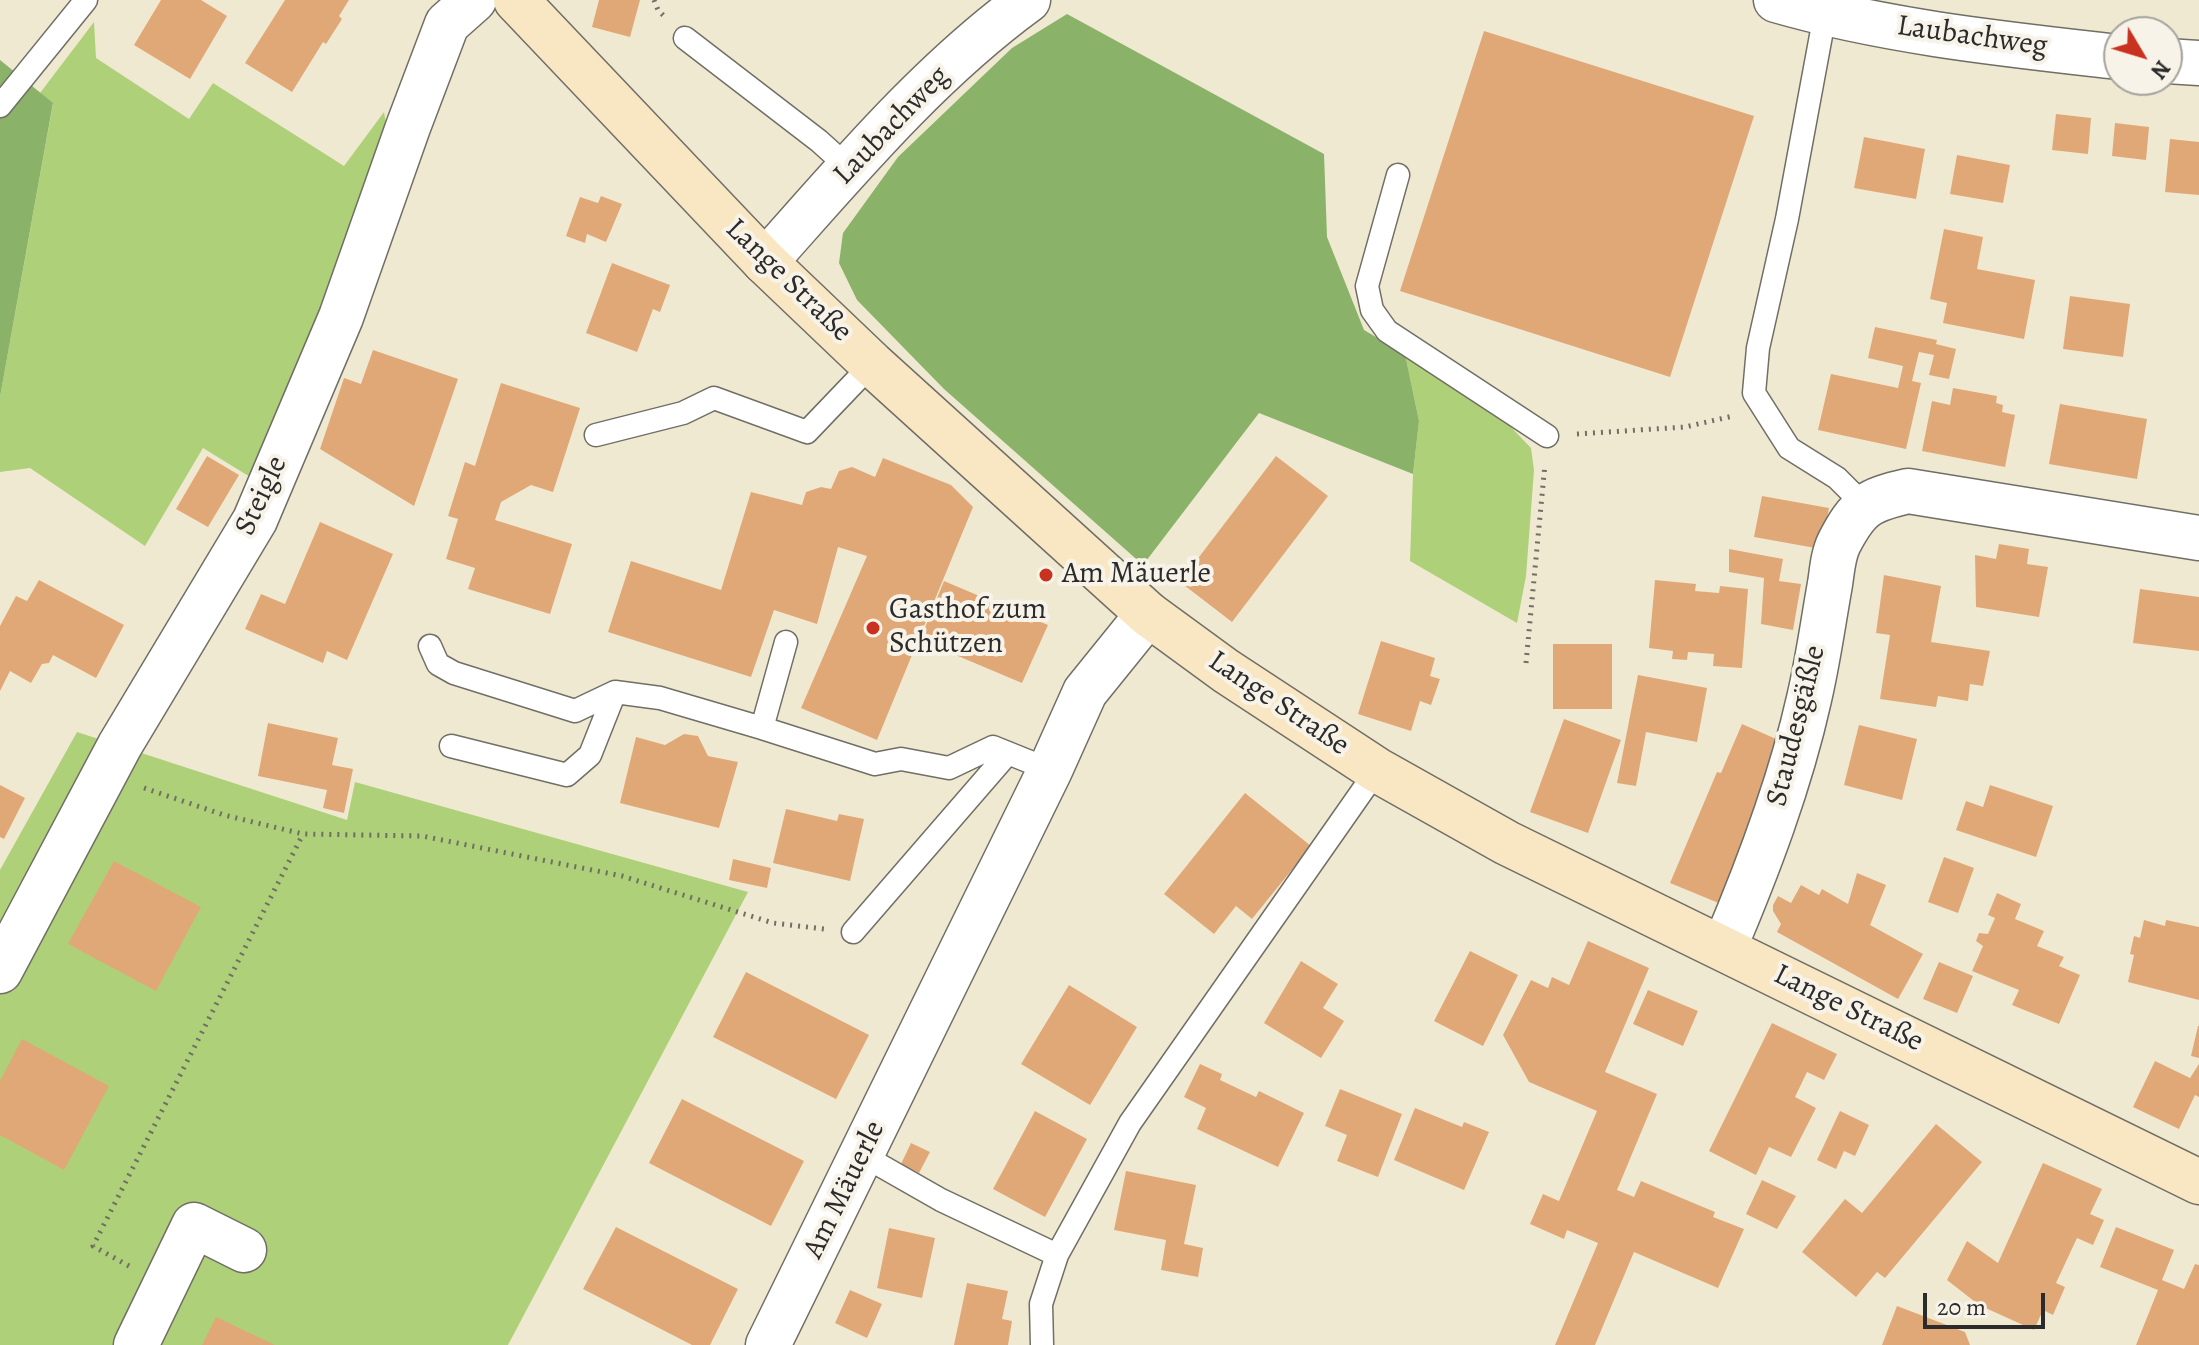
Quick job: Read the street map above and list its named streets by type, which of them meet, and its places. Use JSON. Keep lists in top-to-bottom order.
{
  "streets": {
    "street": [
      "Laubachweg",
      "Lange Straße",
      "Steigle",
      "Staudesgäßle",
      "Am Mäuerle"
    ]
  },
  "crossings": [
    ["Laubachweg", "Lange Straße"],
    ["Lange Straße", "Staudesgäßle"],
    ["Lange Straße", "Am Mäuerle"]
  ],
  "places": ["Am Mäuerle", "Gasthof zum Schützen"],
  "scale_bar": "20 m",
  "north": "bottom right"
}
